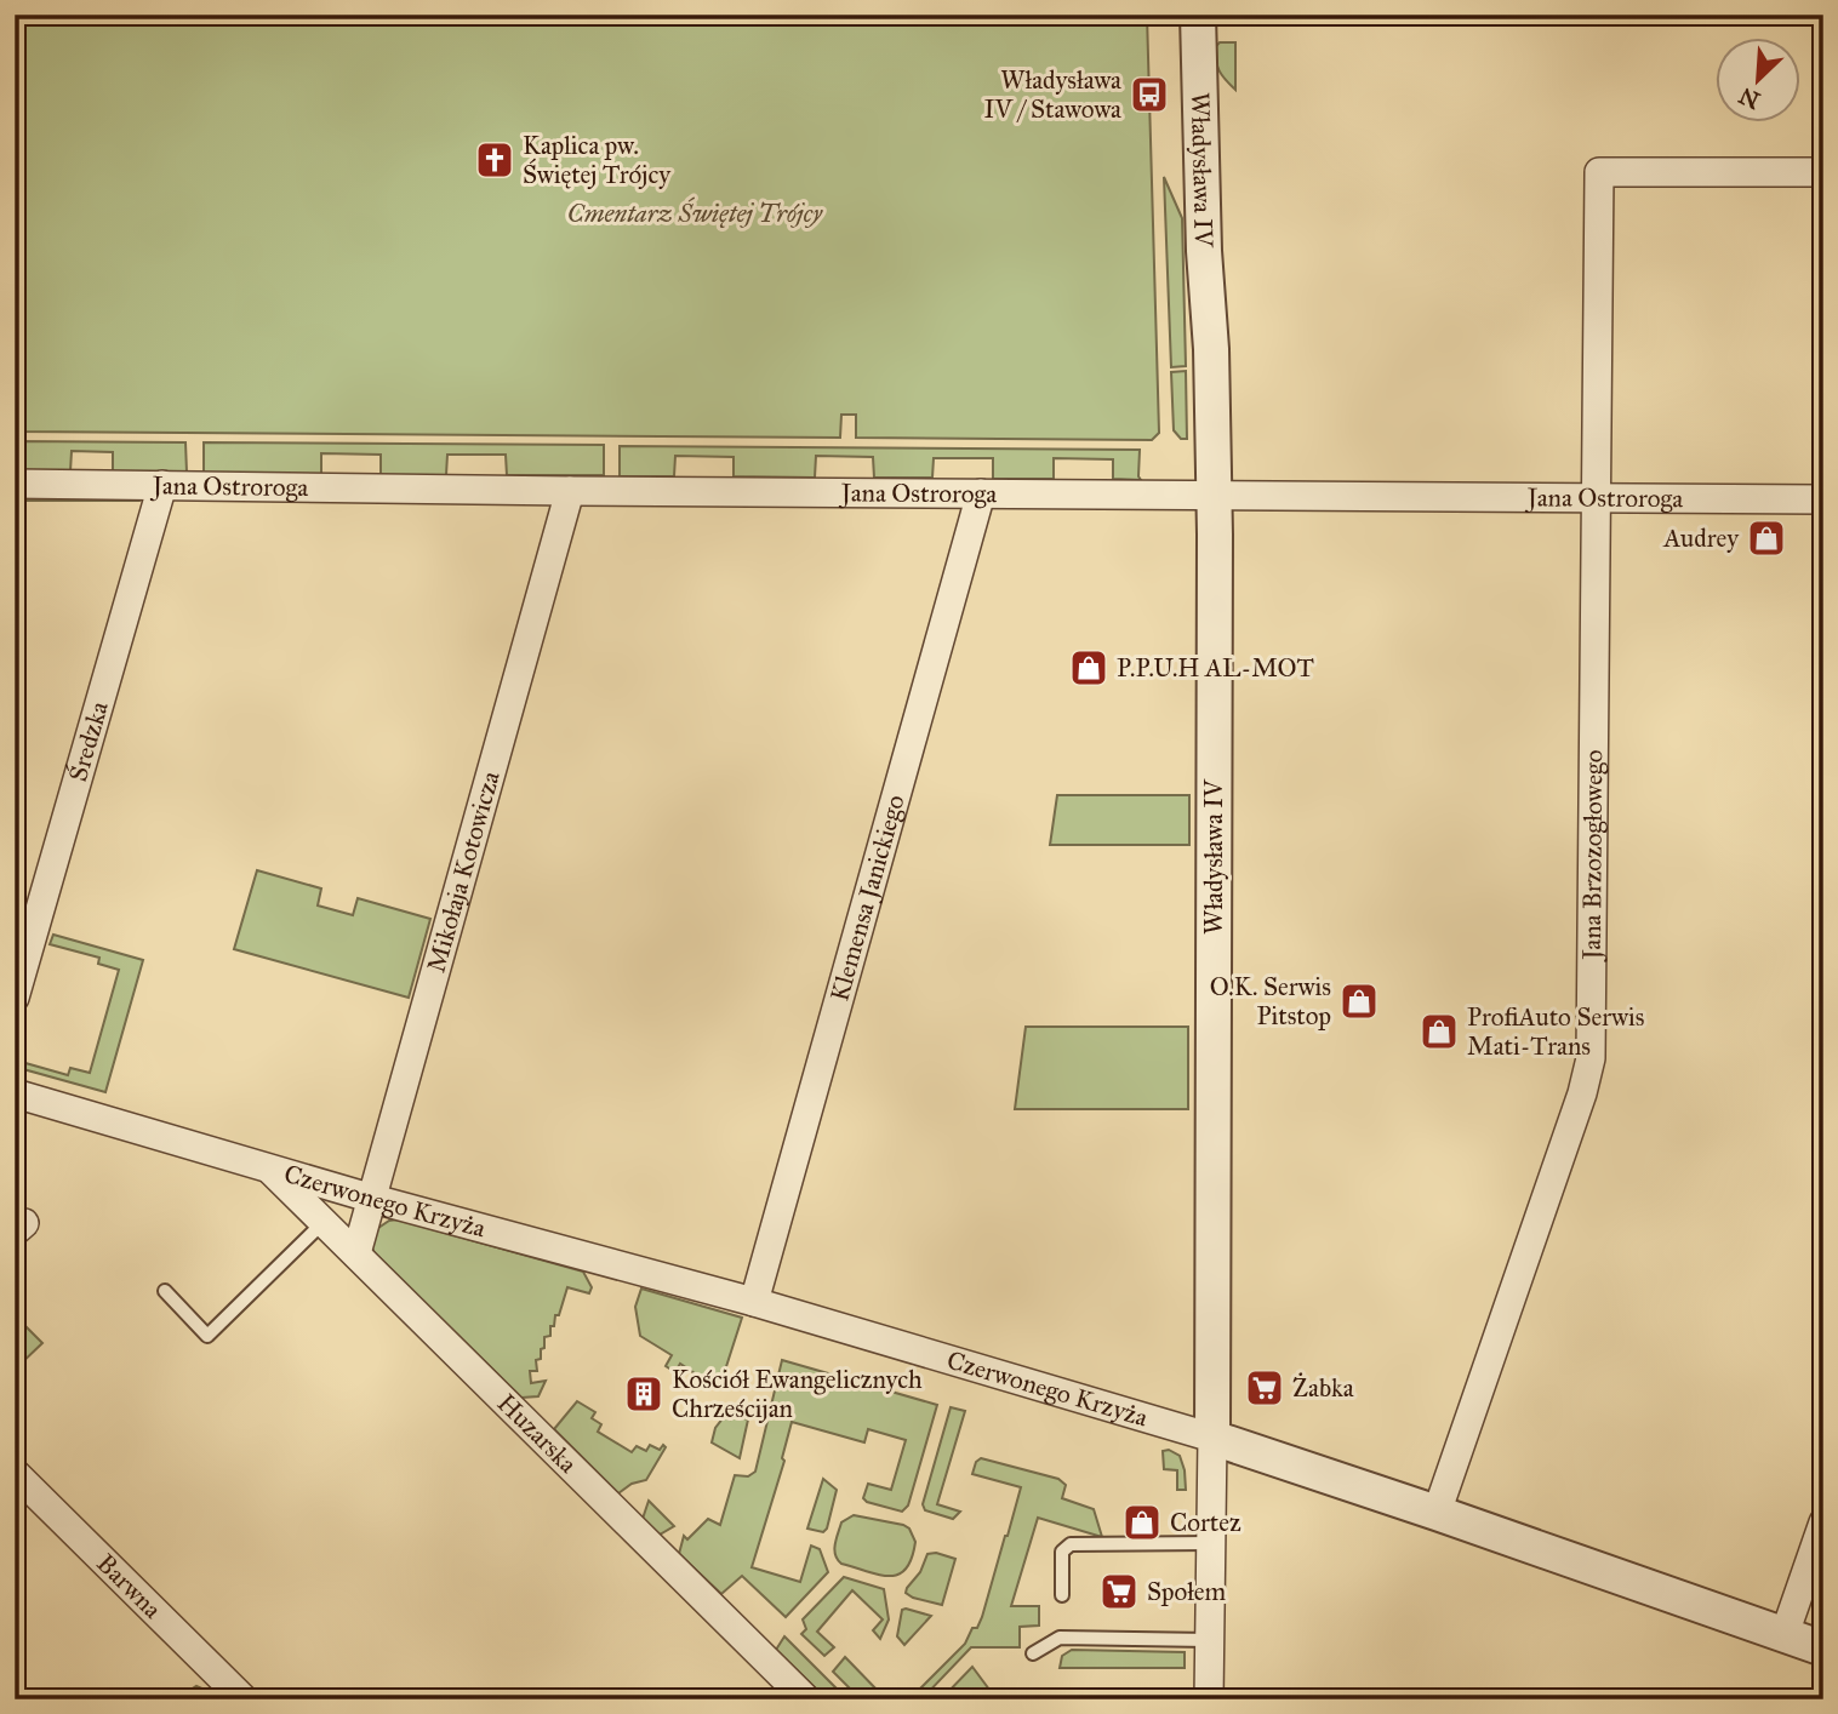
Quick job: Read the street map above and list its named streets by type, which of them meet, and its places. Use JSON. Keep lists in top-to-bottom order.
{
  "streets": {
    "street": [
      "Władysława IV",
      "Jana Ostroroga",
      "Średzka",
      "Jana Brzozogłowego",
      "Mikołaja Kotowicza",
      "Klemensa Janickiego",
      "Czerwonego Krzyża",
      "Huzarska",
      "Barwna"
    ]
  },
  "crossings": [
    ["Władysława IV", "Jana Ostroroga"],
    ["Władysława IV", "Czerwonego Krzyża"],
    ["Jana Ostroroga", "Średzka"],
    ["Jana Ostroroga", "Jana Brzozogłowego"],
    ["Jana Ostroroga", "Mikołaja Kotowicza"],
    ["Jana Ostroroga", "Klemensa Janickiego"],
    ["Jana Brzozogłowego", "Czerwonego Krzyża"],
    ["Mikołaja Kotowicza", "Czerwonego Krzyża"],
    ["Mikołaja Kotowicza", "Huzarska"],
    ["Klemensa Janickiego", "Czerwonego Krzyża"],
    ["Czerwonego Krzyża", "Huzarska"]
  ],
  "parks": ["Cmentarz Świętej Trójcy"],
  "places": {
    "bus stop": ["Władysława IV / Stawowa"],
    "church": ["Kaplica pw. Świętej Trójcy"],
    "shop": [
      "Audrey",
      "P.P.U.H AL-MOT",
      "O.K. Serwis Pitstop",
      "ProfiAuto Serwis Mati-Trans",
      "Cortez"
    ],
    "supermarket": ["Żabka", "Społem"],
    "building": ["Kościół Ewangelicznych Chrześcijan"]
  },
  "north": "bottom left"
}
